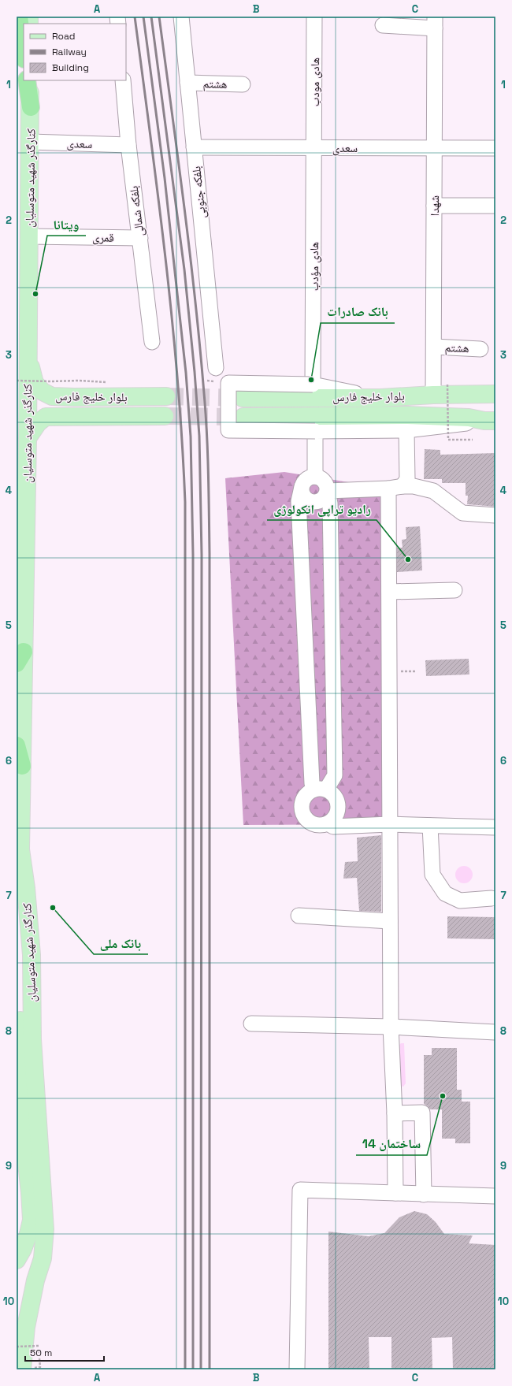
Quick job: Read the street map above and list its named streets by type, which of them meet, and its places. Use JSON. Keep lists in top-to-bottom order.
{
  "streets": {
    "main road": ["کنارگذر شهید متوسلیان", "بلوار خلیج فارس"],
    "street": [
      "هادی مودب",
      "هشتم",
      "سعدی",
      "بلفکه جنوبی",
      "شهدا",
      "بلفکه شمالی",
      "قمری",
      "هادی مؤدب"
    ]
  },
  "crossings": [
    ["هادی مودب", "سعدی"],
    ["هادی مودب", "هادی مؤدب"],
    ["هشتم", "بلفکه جنوبی"],
    ["هشتم", "شهدا"],
    ["سعدی", "کنارگذر شهید متوسلیان"],
    ["سعدی", "بلفکه جنوبی"],
    ["سعدی", "شهدا"],
    ["سعدی", "بلفکه شمالی"],
    ["سعدی", "هادی مؤدب"],
    ["کنارگذر شهید متوسلیان", "قمری"],
    ["کنارگذر شهید متوسلیان", "بلوار خلیج فارس"],
    ["شهدا", "بلوار خلیج فارس"],
    ["بلفکه شمالی", "قمری"]
  ],
  "places": [
    "ویتانا",
    "بانک صادرات",
    "رادیو تراپی انکولوژی",
    "بانک ملی",
    "ساختمان 14"
  ],
  "legend": ["Road", "Railway", "Building"],
  "scale_bar": "50 m",
  "grid": {
    "columns": ["A", "B", "C"],
    "rows": [
      "1",
      "2",
      "3",
      "4",
      "5",
      "6",
      "7",
      "8",
      "9",
      "10"
    ]
  }
}
